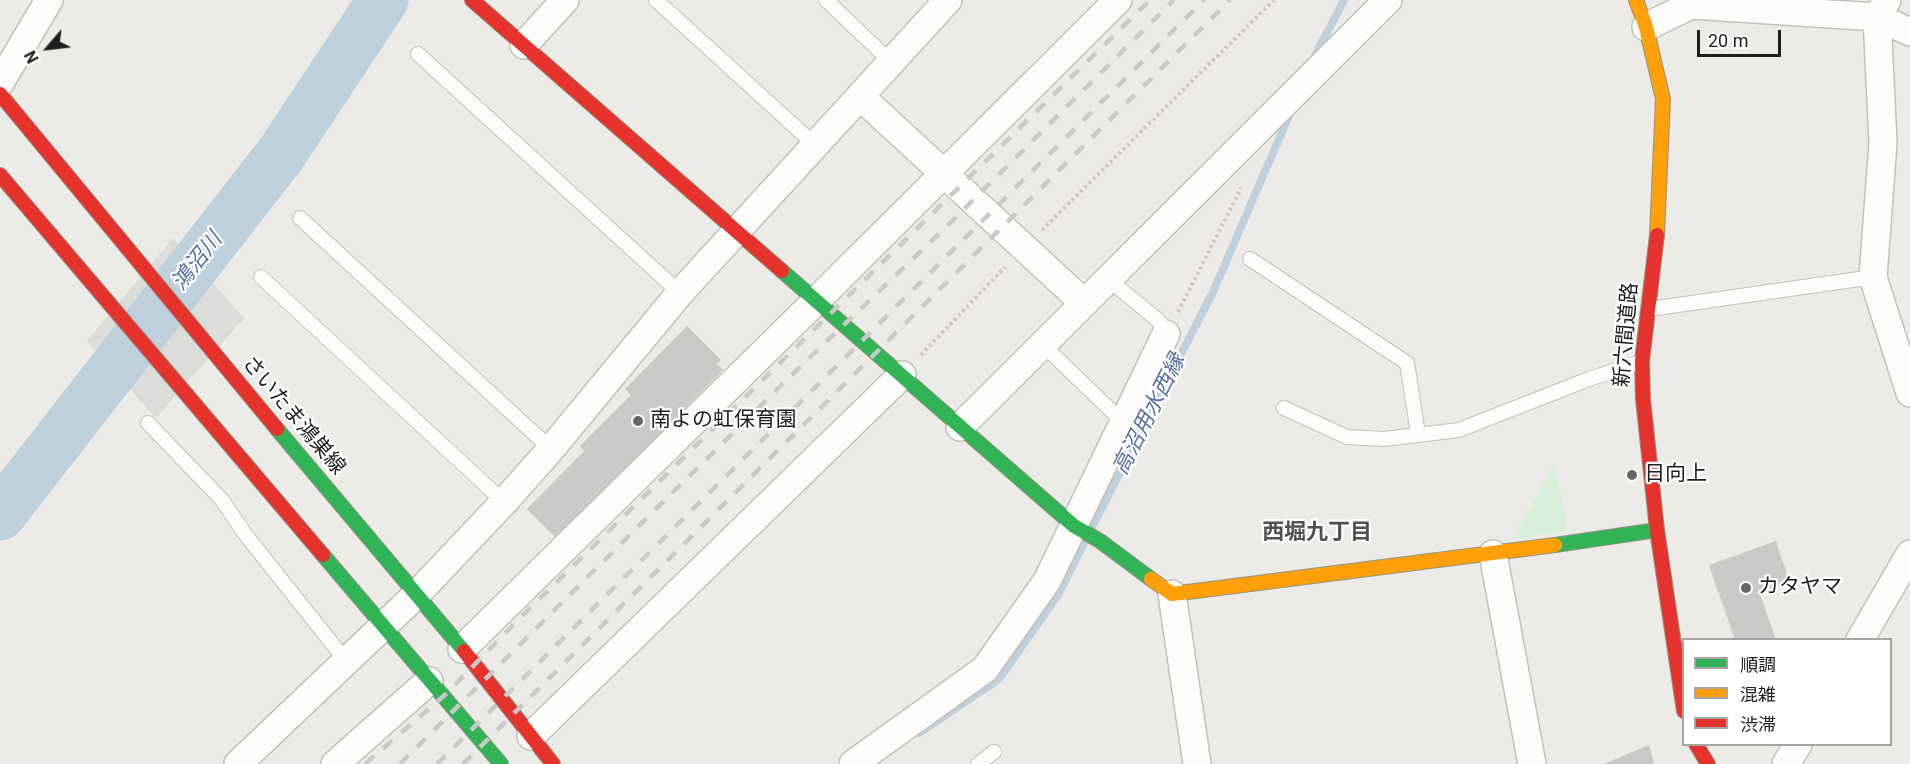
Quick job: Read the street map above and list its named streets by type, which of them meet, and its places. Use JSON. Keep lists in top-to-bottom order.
{
  "streets": {
    "main road": ["新六間道路", "さいたま鴻巣線"]
  },
  "districts": ["西堀九丁目"],
  "water": ["鴻沼川", "高沼用水西縁"],
  "places": ["南よの虹保育園", "日向上", "カタヤマ"],
  "legend": ["順調", "混雑", "渋滞"],
  "scale_bar": "20 m",
  "north": "bottom left"
}
